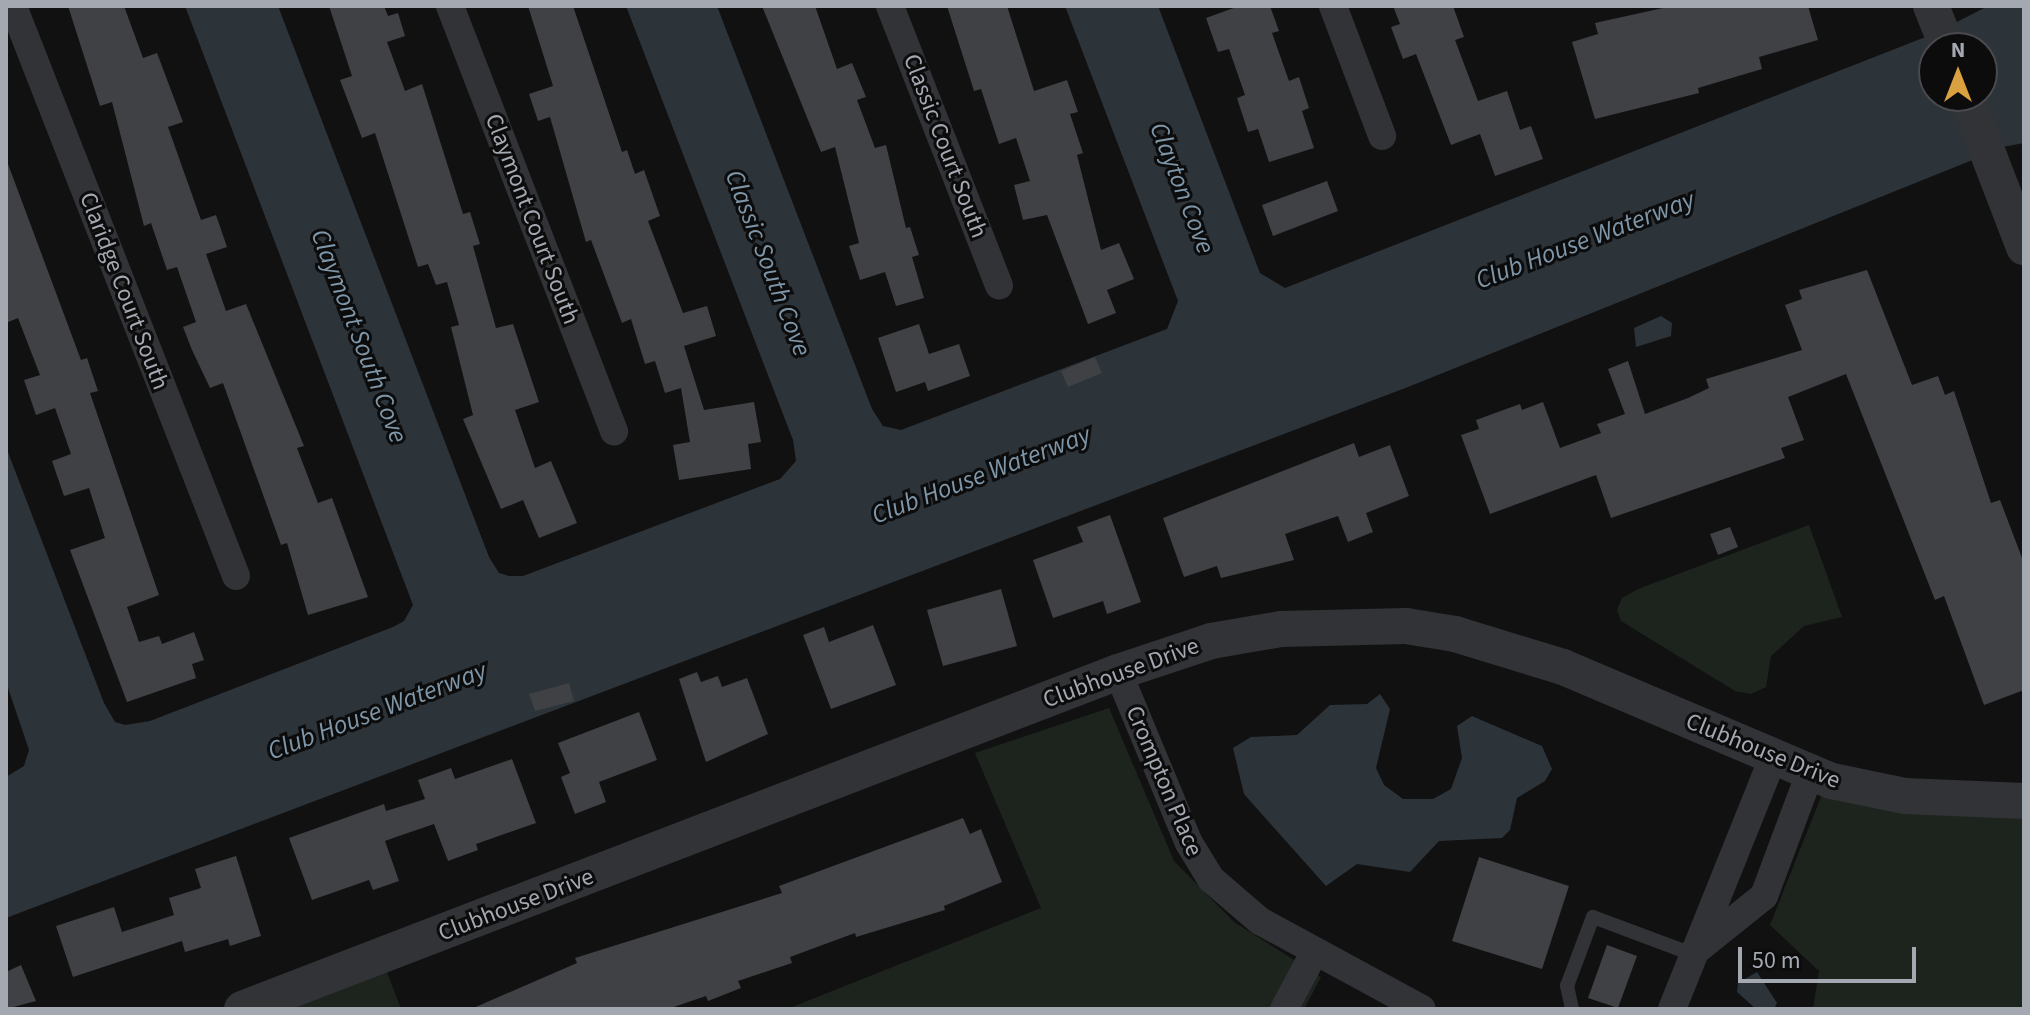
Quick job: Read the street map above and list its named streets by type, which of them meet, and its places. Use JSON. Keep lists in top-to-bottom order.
{
  "streets": {
    "street": [
      "Classic Court South",
      "Claymont Court South",
      "Claridge Court South",
      "Clubhouse Drive",
      "Crompton Place"
    ]
  },
  "crossings": [
    ["Clubhouse Drive", "Crompton Place"]
  ],
  "water": [
    "Clayton Cove",
    "Club House Waterway",
    "Classic South Cove",
    "Claymont South Cove"
  ],
  "scale_bar": "50 m",
  "north": "top"
}
